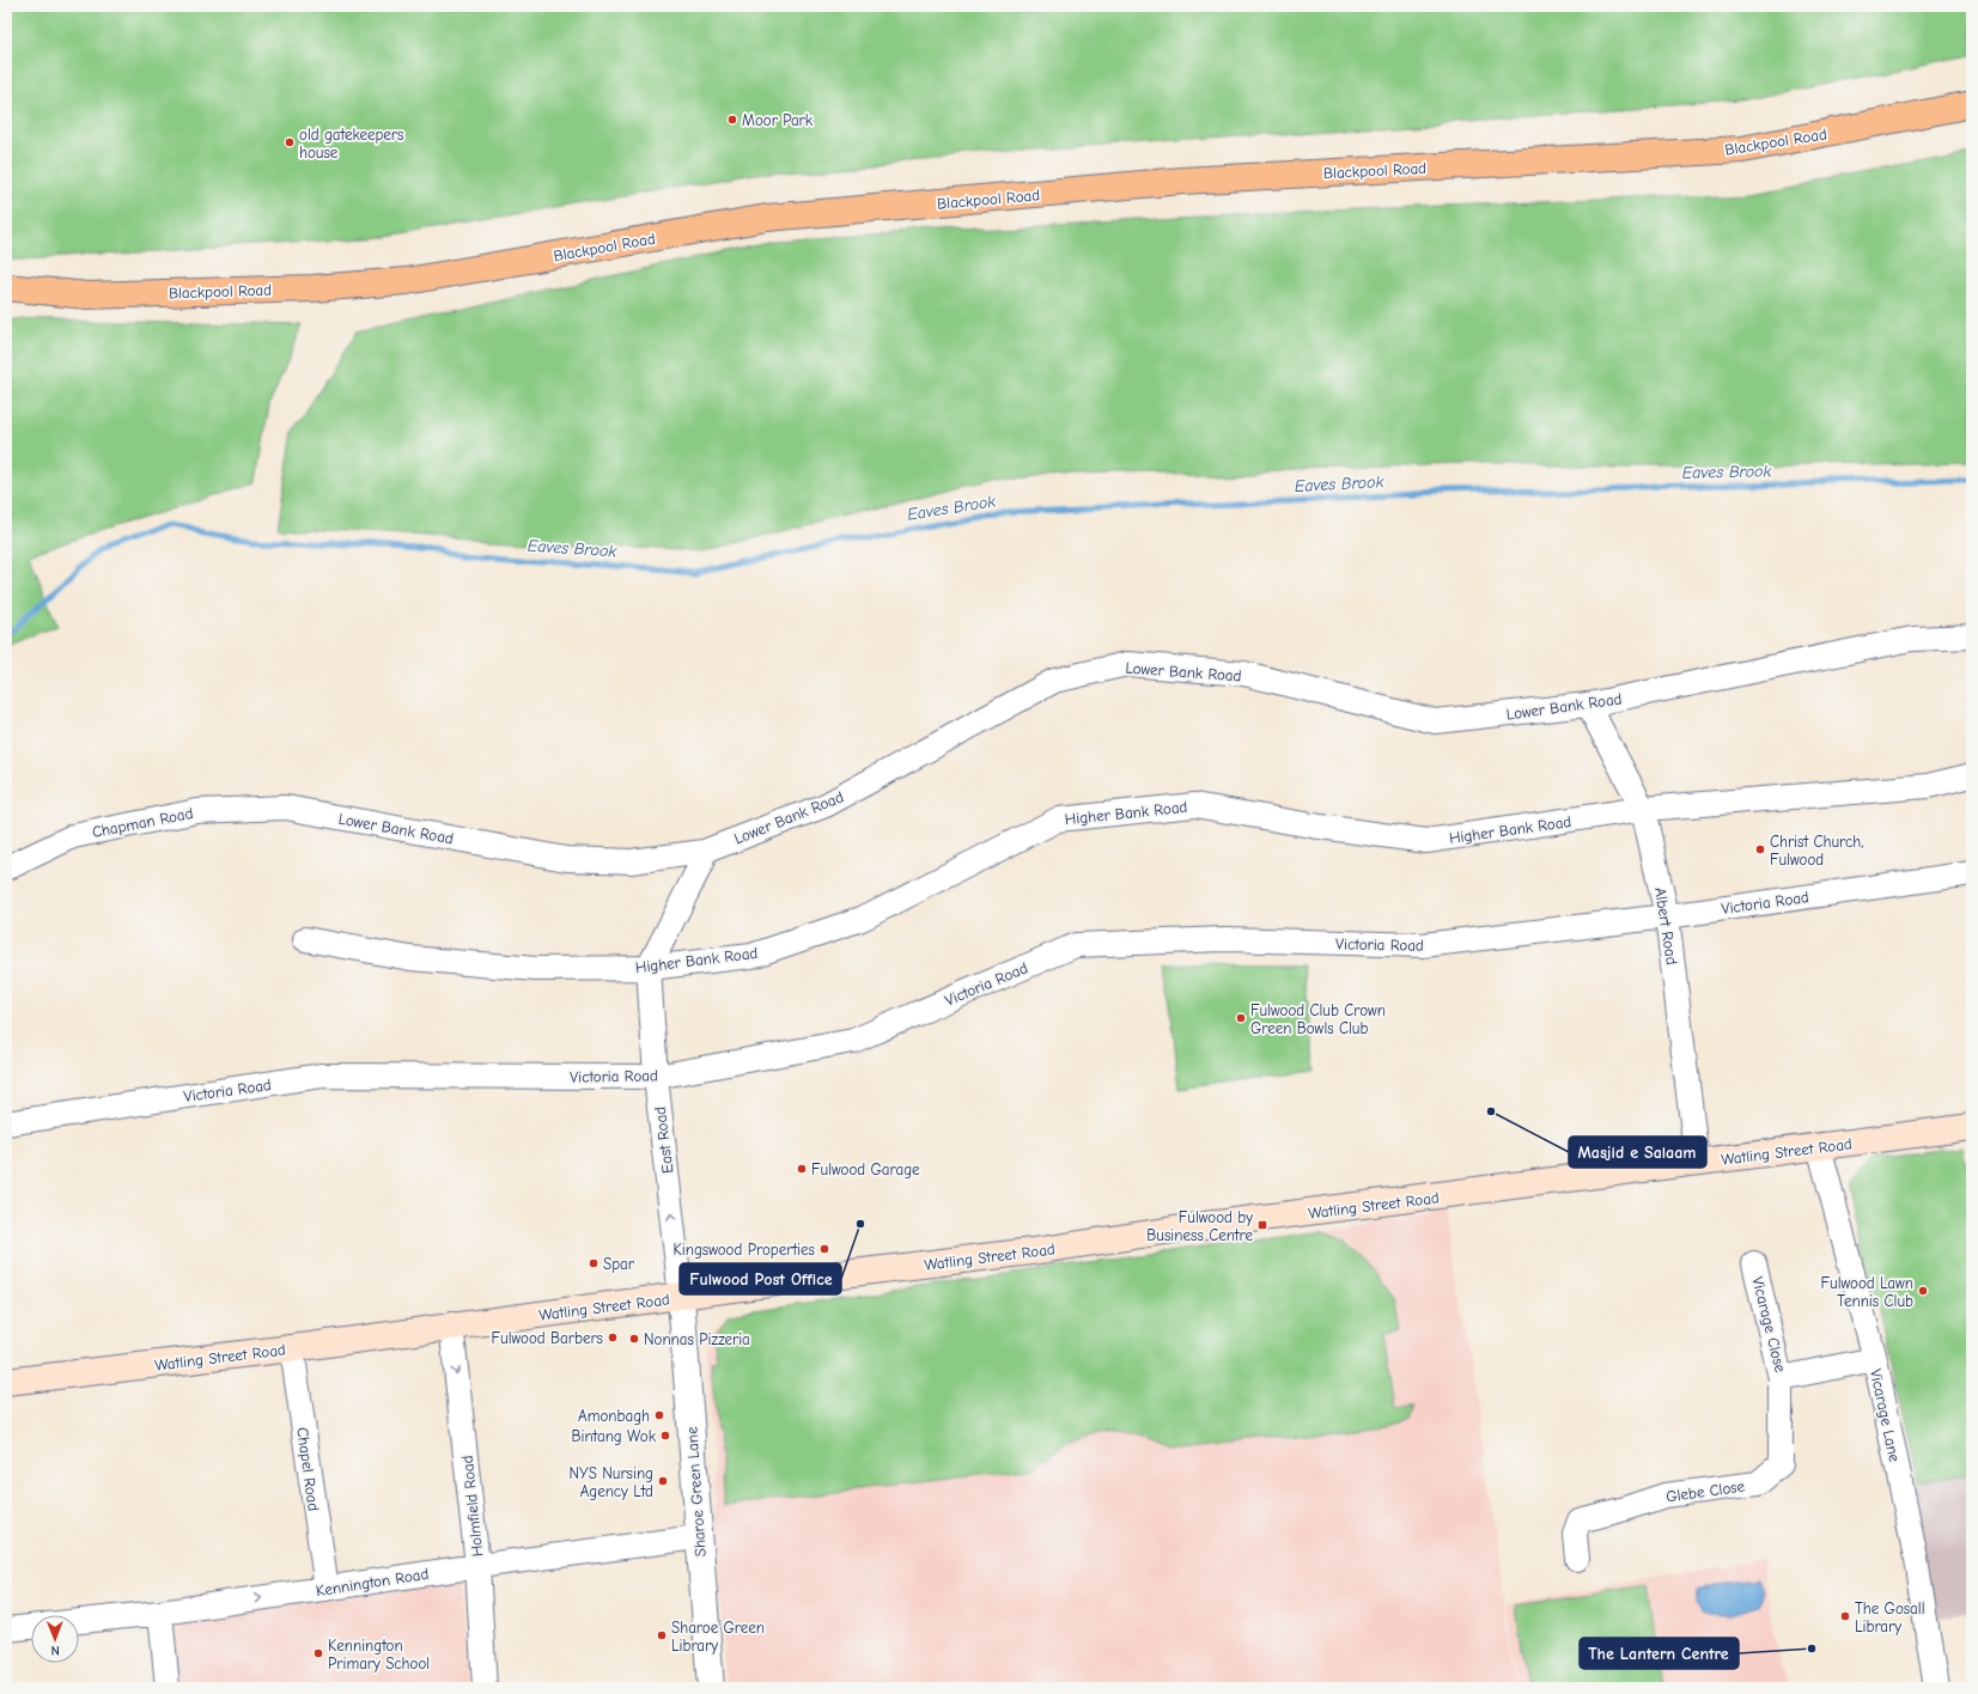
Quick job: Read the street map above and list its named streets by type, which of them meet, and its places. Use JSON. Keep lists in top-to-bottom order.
{
  "streets": {
    "highway": ["Blackpool Road"],
    "main road": ["Watling Street Road"],
    "street": [
      "Lower Bank Road",
      "Higher Bank Road",
      "Chapman Road",
      "Victoria Road",
      "Albert Road",
      "East Road",
      "Vicarage Close",
      "Vicarage Lane",
      "Chapel Road",
      "Glebe Close",
      "Sharoe Green Lane",
      "Holmfield Road",
      "Kennington Road"
    ]
  },
  "crossings": [
    ["Lower Bank Road", "Chapman Road"],
    ["Lower Bank Road", "Albert Road"],
    ["Higher Bank Road", "Albert Road"],
    ["Higher Bank Road", "East Road"],
    ["Victoria Road", "Albert Road"],
    ["Victoria Road", "East Road"],
    ["Albert Road", "Watling Street Road"],
    ["East Road", "Watling Street Road"],
    ["East Road", "Sharoe Green Lane"],
    ["Watling Street Road", "Vicarage Lane"],
    ["Watling Street Road", "Chapel Road"],
    ["Watling Street Road", "Sharoe Green Lane"],
    ["Watling Street Road", "Holmfield Road"],
    ["Vicarage Close", "Vicarage Lane"],
    ["Vicarage Close", "Glebe Close"],
    ["Chapel Road", "Kennington Road"],
    ["Sharoe Green Lane", "Kennington Road"],
    ["Holmfield Road", "Kennington Road"]
  ],
  "one_way": ["East Road", "Holmfield Road"],
  "water": ["Eaves Brook"],
  "places": {
    "other": [
      "Moor Park",
      "old gatekeepers house",
      "Christ Church, Fulwood",
      "Fulwood Club Crown Green Bowls Club",
      "Masjid e Salaam",
      "Fulwood Garage",
      "Fulwood Post Office",
      "Kingswood Properties",
      "Spar",
      "Fulwood Lawn Tennis Club",
      "Fulwood Barbers",
      "Nonnas Pizzeria",
      "Amonbagh",
      "Bintang Wok",
      "NYS Nursing Agency Ltd",
      "The Gosall Library",
      "Sharoe Green Library",
      "The Lantern Centre",
      "Kennington Primary School"
    ],
    "transit": ["Fulwood by Business Centre"]
  },
  "north": "bottom"
}
